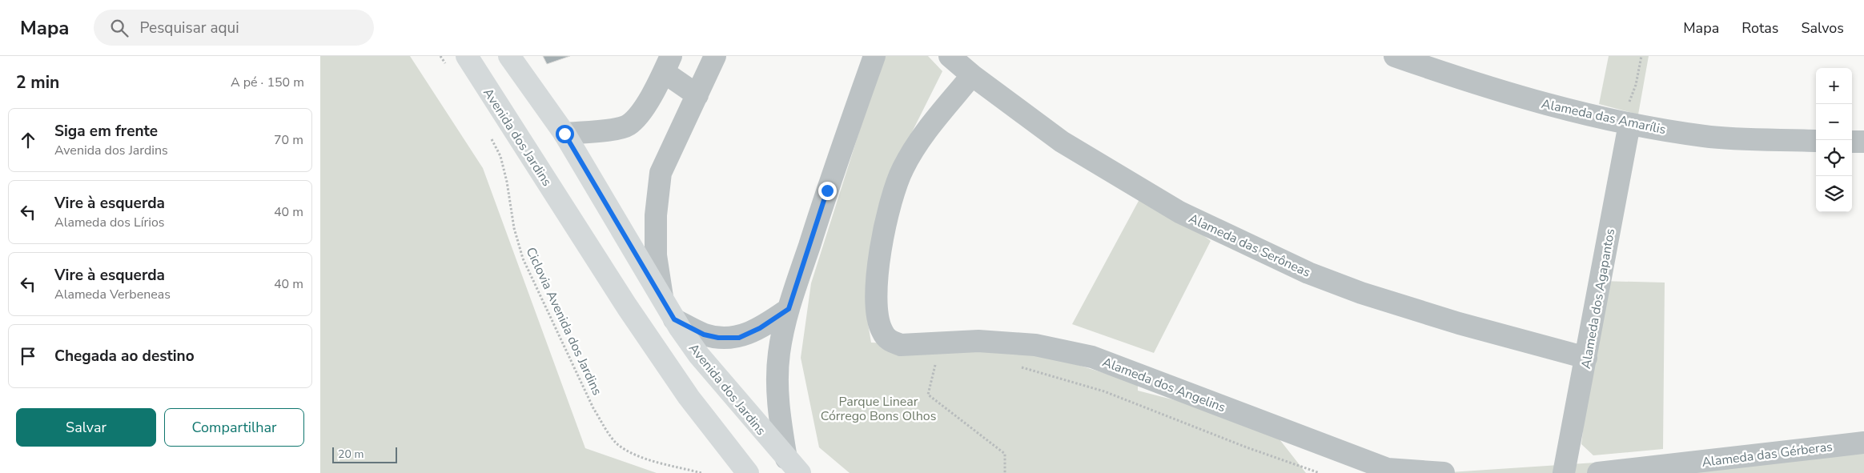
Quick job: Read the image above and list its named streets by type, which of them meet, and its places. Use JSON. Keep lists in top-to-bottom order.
{
  "streets": {
    "main road": ["Avenida dos Jardins"],
    "street": [
      "Alameda das Amarílis",
      "Alameda das Serôneas",
      "Alameda dos Agapantos",
      "Alameda dos Angelins",
      "Alameda das Gérberas"
    ],
    "path": ["Ciclovia Avenida dos Jardins"]
  },
  "crossings": [
    ["Alameda das Amarílis", "Alameda dos Agapantos"],
    ["Alameda das Serôneas", "Alameda dos Agapantos"],
    ["Alameda das Serôneas", "Alameda dos Angelins"]
  ],
  "parks": ["Parque Linear Córrego Bons Olhos"],
  "scale_bar": "20 m",
  "page": {
    "header": "Mapa",
    "search": "Pesquisar aqui",
    "nav": ["Mapa", "Rotas", "Salvos"],
    "heading": ["2 min", "A pé · 150 m"],
    "map_buttons": ["+", "−"],
    "list": [
      ["Siga em frente", "Avenida dos Jardins", "70 m"],
      ["Vire à esquerda", "Alameda dos Lírios", "40 m"],
      ["Vire à esquerda", "Alameda Verbeneas", "40 m"],
      "Chegada ao destino"
    ],
    "buttons": ["Salvar", "Compartilhar"],
    "scale": "20 m"
  }
}
